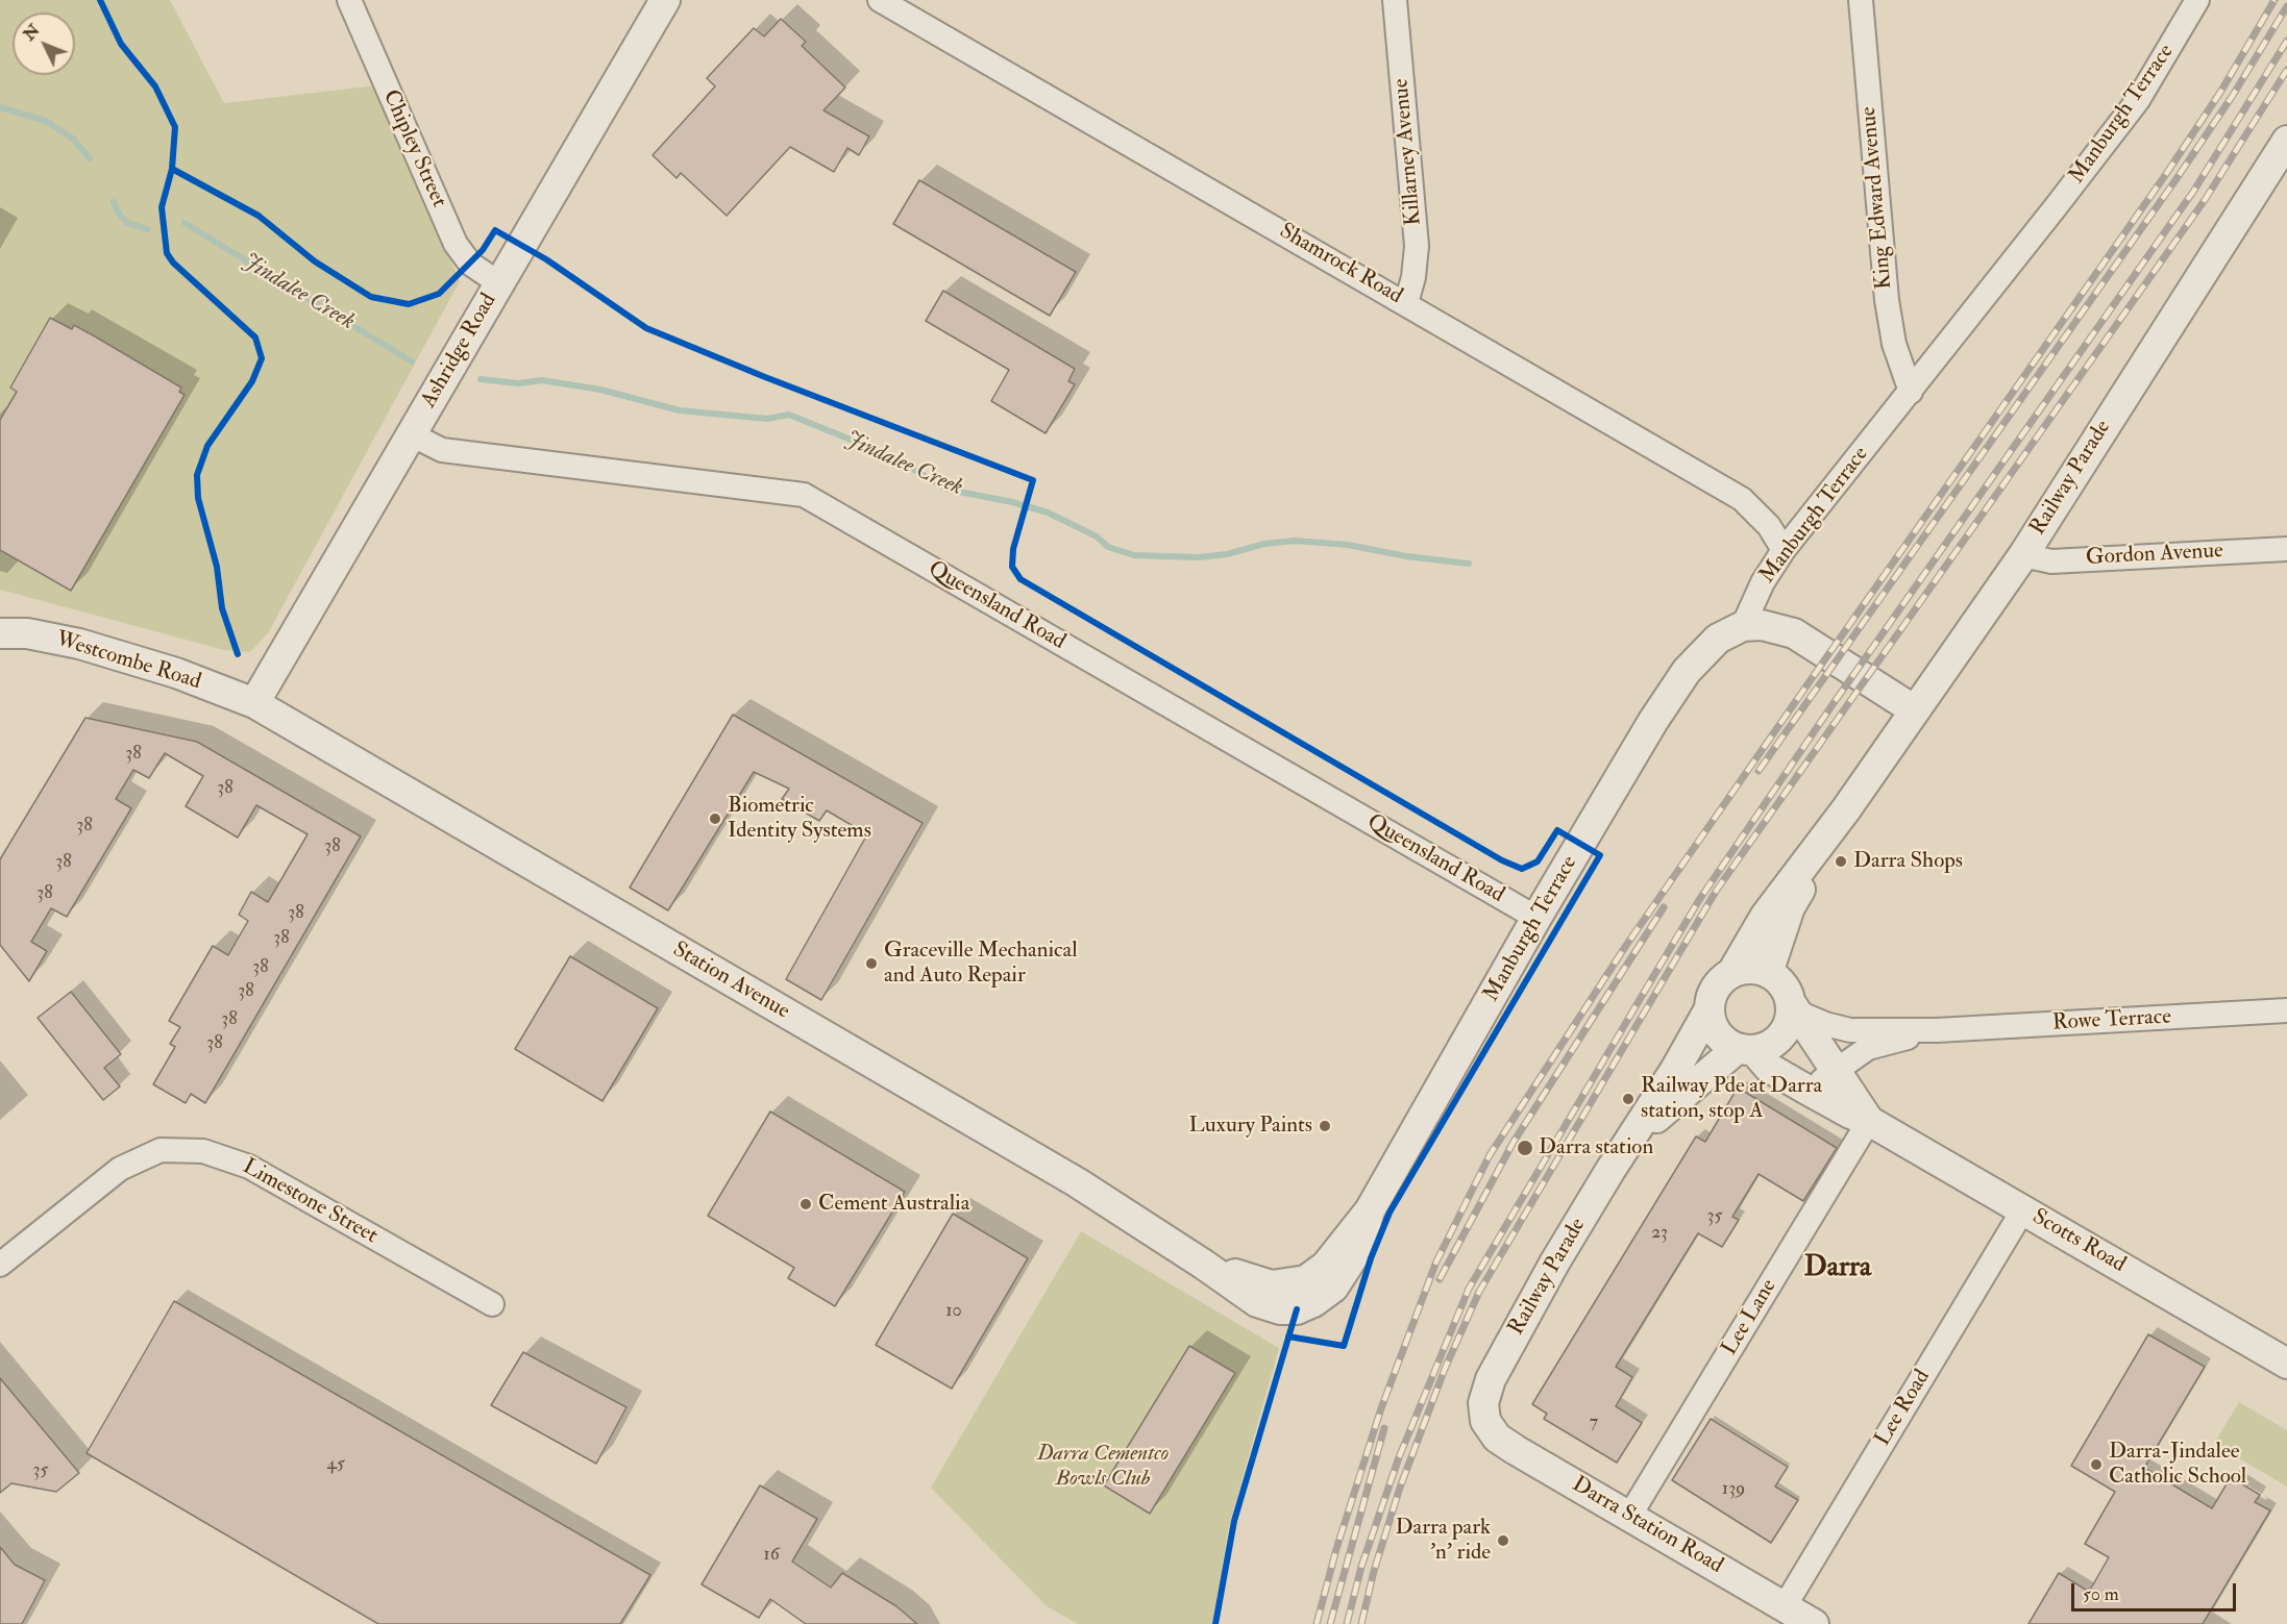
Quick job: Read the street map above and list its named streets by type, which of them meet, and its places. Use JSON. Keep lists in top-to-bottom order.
{
  "streets": {
    "street": [
      "Manburgh Terrace",
      "Chipley Street",
      "Killarney Avenue",
      "King Edward Avenue",
      "Shamrock Road",
      "Ashridge Road",
      "Railway Parade",
      "Gordon Avenue",
      "Queensland Road",
      "Westcombe Road",
      "Station Avenue",
      "Rowe Terrace",
      "Limestone Street",
      "Scotts Road",
      "Lee Lane",
      "Lee Road",
      "Darra Station Road"
    ]
  },
  "crossings": [
    ["Manburgh Terrace", "King Edward Avenue"],
    ["Manburgh Terrace", "Shamrock Road"],
    ["Manburgh Terrace", "Queensland Road"],
    ["Manburgh Terrace", "Station Avenue"],
    ["Chipley Street", "Ashridge Road"],
    ["Killarney Avenue", "Shamrock Road"],
    ["Ashridge Road", "Queensland Road"],
    ["Ashridge Road", "Westcombe Road"],
    ["Ashridge Road", "Station Avenue"],
    ["Railway Parade", "Gordon Avenue"],
    ["Railway Parade", "Rowe Terrace"],
    ["Railway Parade", "Scotts Road"],
    ["Railway Parade", "Darra Station Road"],
    ["Westcombe Road", "Station Avenue"],
    ["Rowe Terrace", "Scotts Road"],
    ["Scotts Road", "Lee Lane"],
    ["Scotts Road", "Lee Road"],
    ["Lee Lane", "Darra Station Road"],
    ["Lee Road", "Darra Station Road"]
  ],
  "districts": ["Darra"],
  "water": ["Jindalee Creek"],
  "parks": ["Darra Cementco Bowls Club"],
  "places": [
    "Biometric Identity Systems",
    "Darra Shops",
    "Graceville Mechanical and Auto Repair",
    "Railway Pde at Darra station, stop A",
    "Luxury Paints",
    "Darra station",
    "Cement Australia",
    "Darra-Jindalee Catholic School",
    "Darra park 'n' ride"
  ],
  "house_numbers": [
    "38",
    "38",
    "38",
    "38",
    "38",
    "38",
    "38",
    "38",
    "38",
    "38",
    "38",
    "38",
    "35",
    "23",
    "10",
    "7",
    "45",
    "35",
    "139",
    "16"
  ],
  "scale_bar": "50 m",
  "north": "top left"
}
